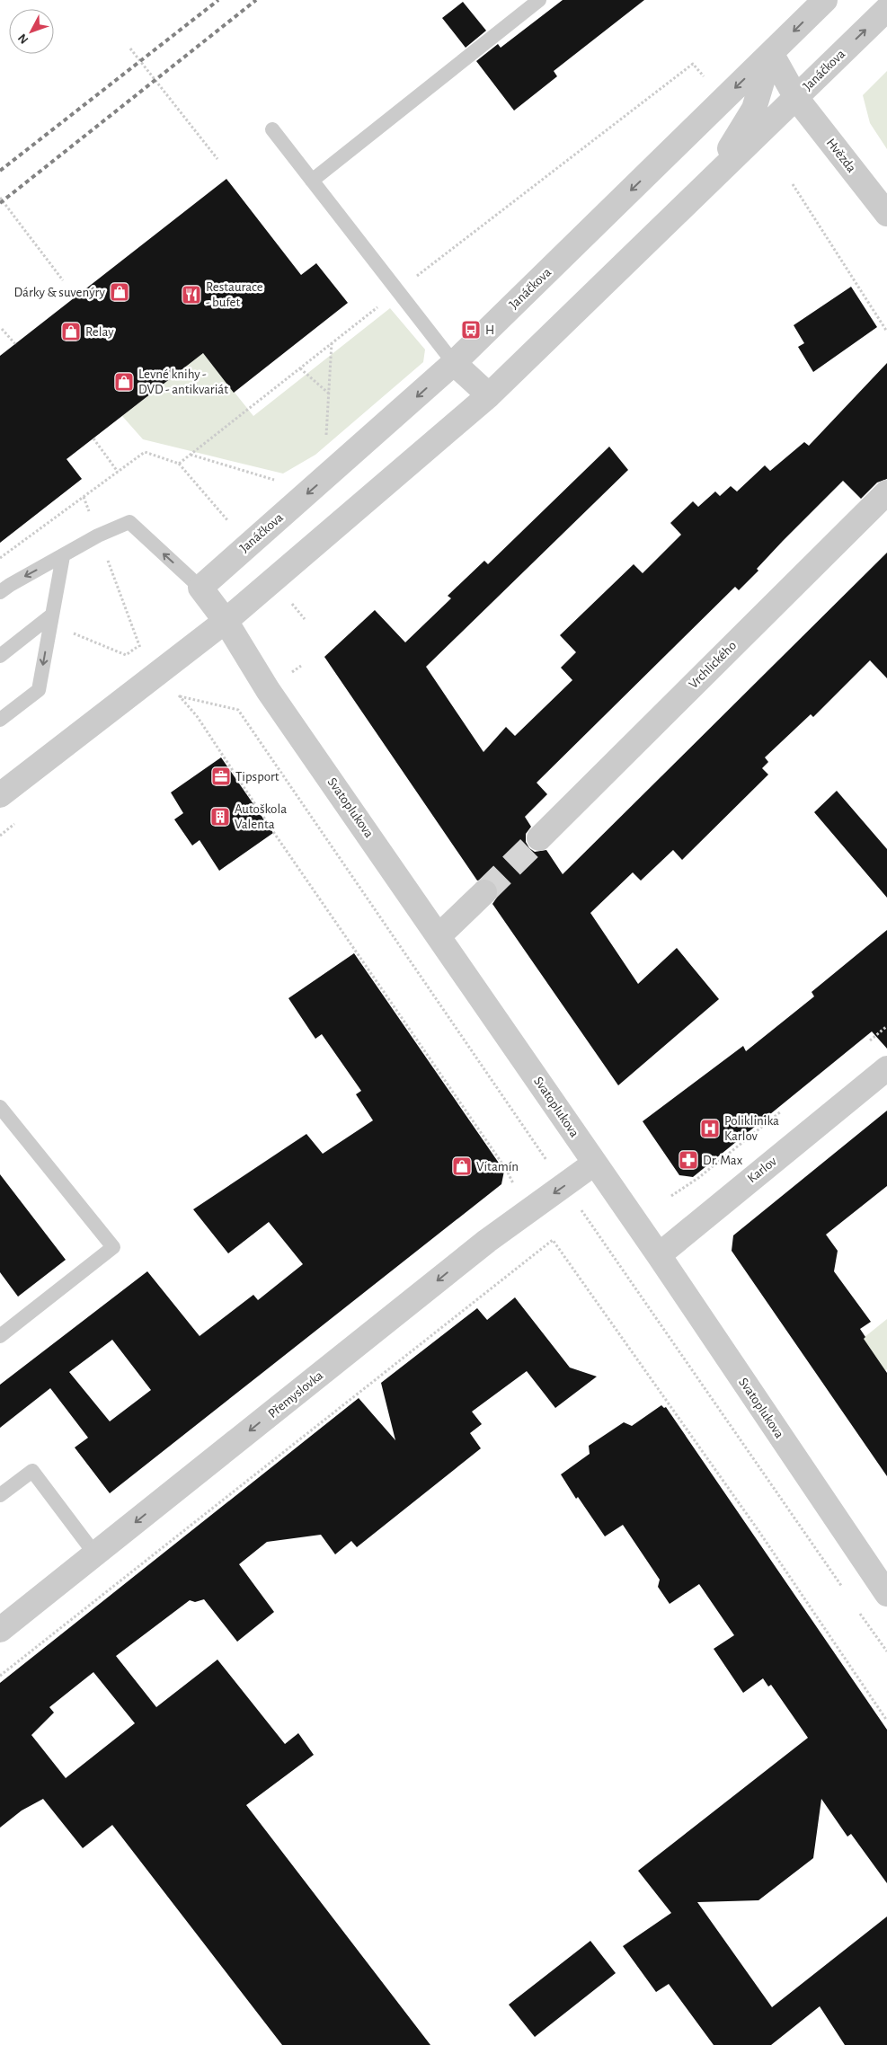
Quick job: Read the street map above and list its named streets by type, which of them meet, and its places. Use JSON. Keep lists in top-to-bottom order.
{
  "streets": {
    "street": [
      "Janáčkova",
      "Hvězda",
      "Vrchlického",
      "Svatoplukova",
      "Karlov",
      "Přemyslovka"
    ]
  },
  "crossings": [
    ["Janáčkova", "Hvězda"],
    ["Janáčkova", "Svatoplukova"],
    ["Svatoplukova", "Karlov"],
    ["Svatoplukova", "Přemyslovka"]
  ],
  "one_way": ["Přemyslovka"],
  "places": {
    "shop": [
      "Dárky & suvenýry",
      "Relay",
      "Levné knihy - DVD - antikvariát",
      "Vitamín"
    ],
    "restaurant": ["Restaurace - bufet"],
    "bus stop": ["H"],
    "office": ["Tipsport"],
    "building": ["Autoškola Valenta"],
    "hospital": ["Poliklinika Karlov"],
    "pharmacy": ["Dr. Max"]
  },
  "north": "bottom left"
}
